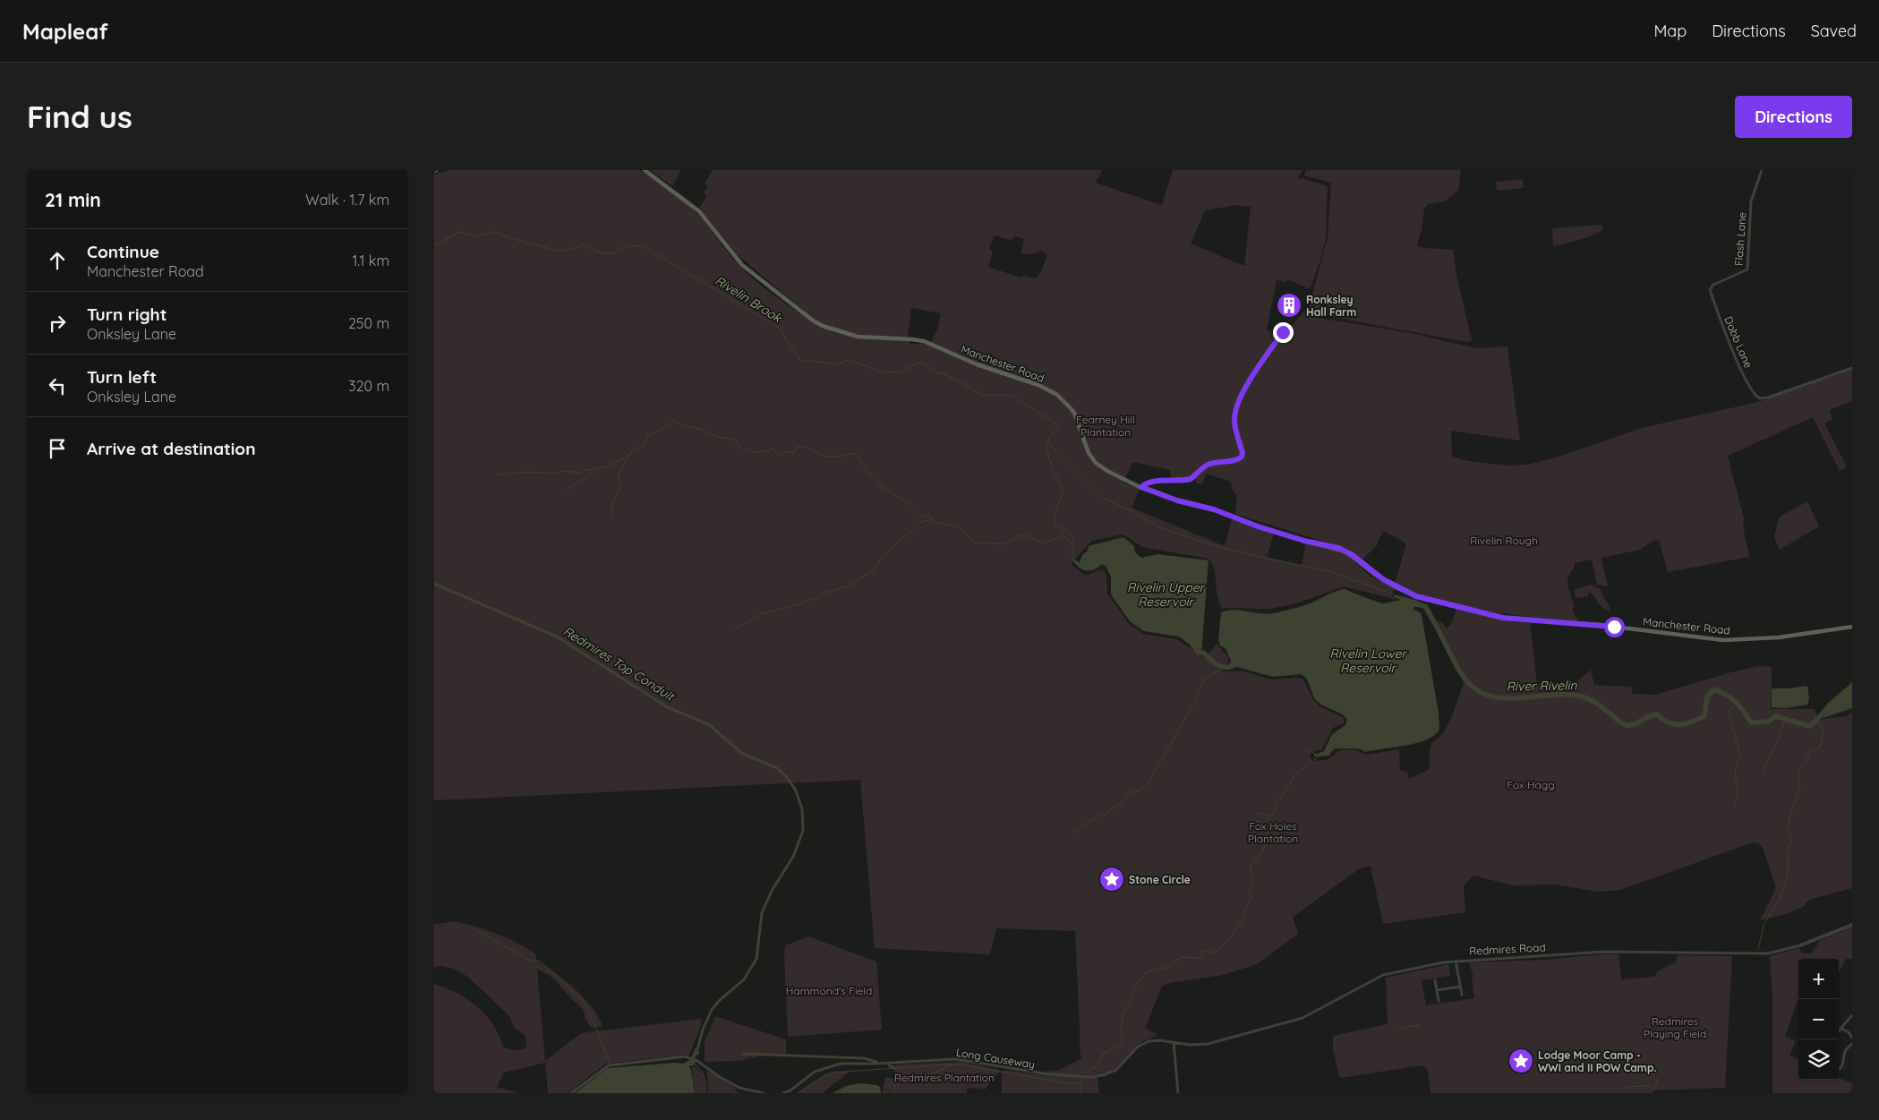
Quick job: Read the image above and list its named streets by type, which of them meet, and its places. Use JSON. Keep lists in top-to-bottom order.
{
  "streets": {
    "main road": ["Manchester Road"],
    "street": [
      "Flash Lane",
      "Dobb Lane",
      "Redmires Road",
      "Long Causeway"
    ]
  },
  "crossings": [
    ["Flash Lane", "Dobb Lane"],
    ["Redmires Road", "Long Causeway"]
  ],
  "water": [
    "Rivelin Brook",
    "Rivelin Upper Reservoir",
    "Rivelin Lower Reservoir",
    "Redmires Top Conduit",
    "River Rivelin"
  ],
  "parks": [
    "Fearney Hill Plantation",
    "Rivelin Rough",
    "Fox Hagg",
    "Fox Holes Plantation",
    "Hammond's Field",
    "Redmires Playing Field",
    "Redmires Plantation"
  ],
  "places": {
    "building": ["Ronksley Hall Farm"],
    "place": ["Stone Circle", "Lodge Moor Camp - WWI and II POW Camp."]
  },
  "page": {
    "header": "Mapleaf",
    "nav": ["Map", "Directions", "Saved"],
    "buttons": "Directions",
    "title": "Find us",
    "heading": ["21 min", "Walk · 1.7 km"],
    "list": [
      ["Continue", "Manchester Road", "1.1 km"],
      ["Turn right", "Onksley Lane", "250 m"],
      ["Turn left", "Onksley Lane", "320 m"],
      "Arrive at destination"
    ],
    "map_buttons": ["+", "−"]
  }
}
